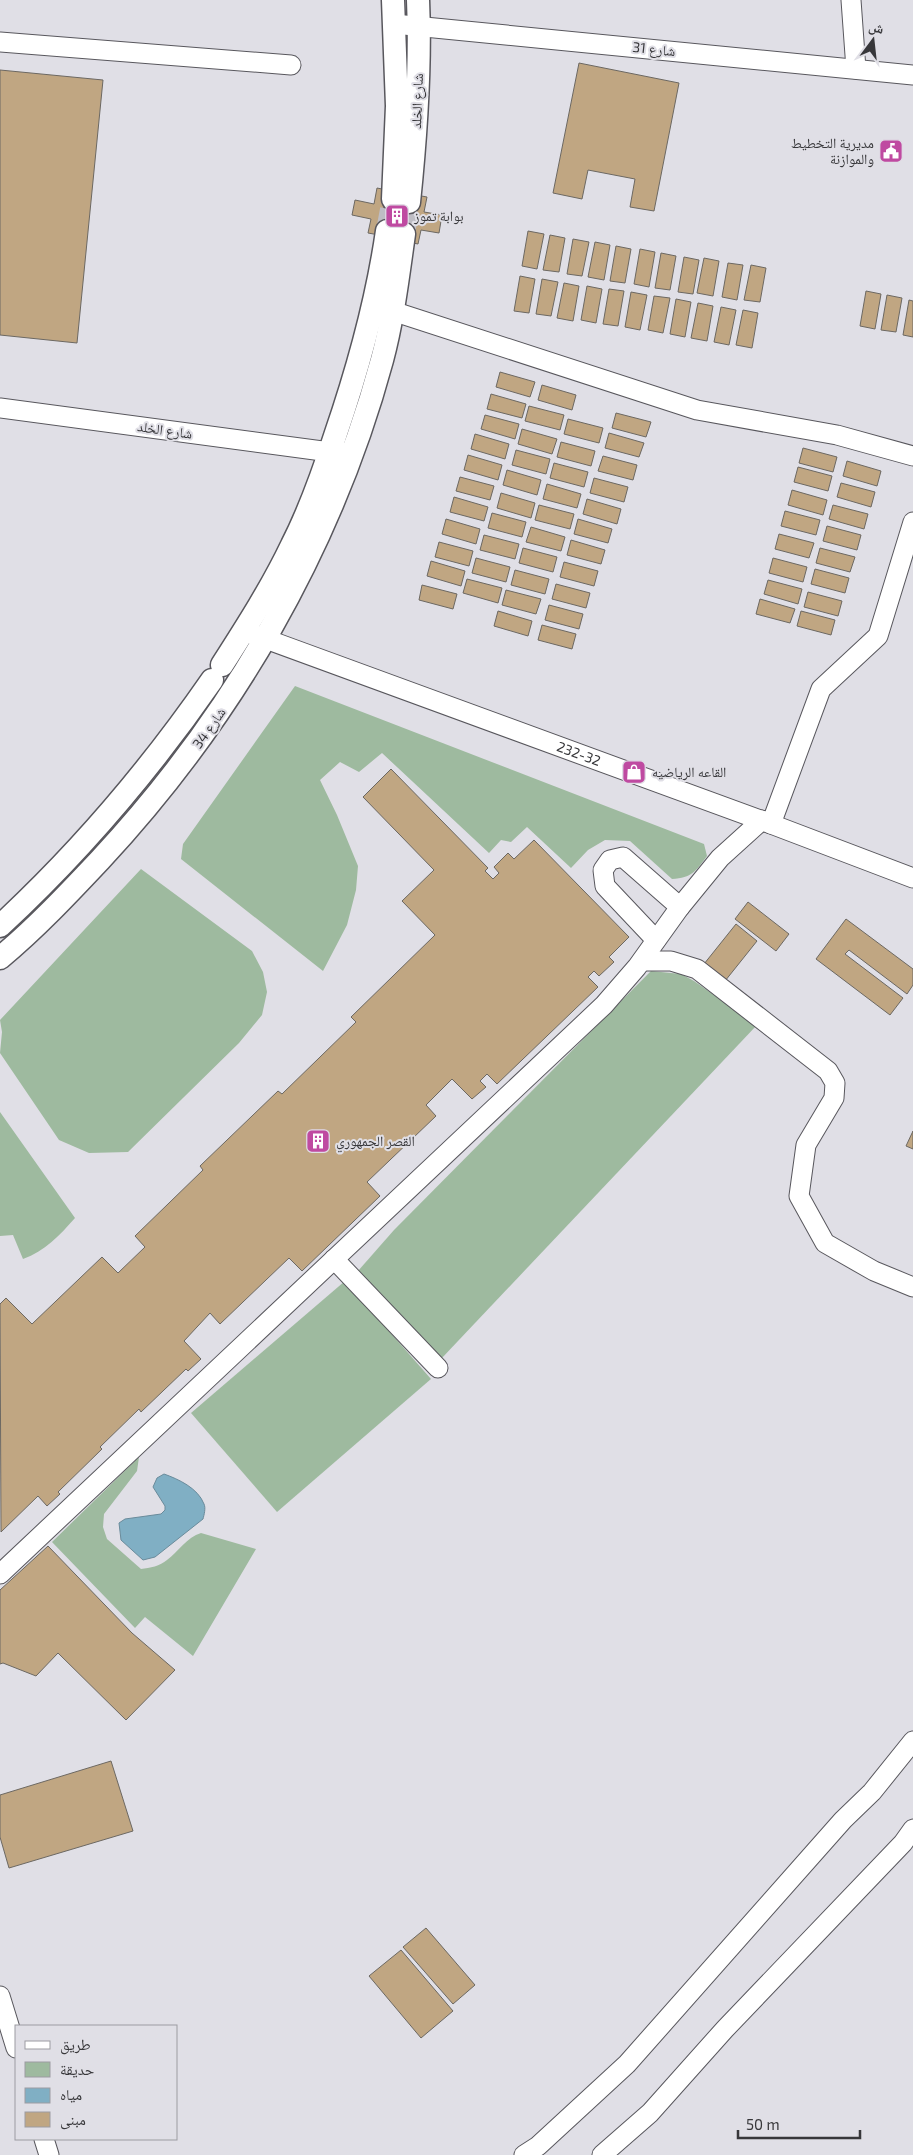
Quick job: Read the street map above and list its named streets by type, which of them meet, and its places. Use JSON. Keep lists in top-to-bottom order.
{
  "streets": {
    "main road": ["شارع الخلد", "شارع 34"],
    "street": ["شارع 31", "232-32"]
  },
  "crossings": [
    ["شارع 31", "شارع الخلد"],
    ["شارع الخلد", "شارع 34"],
    ["شارع 34", "232-32"]
  ],
  "places": {
    "public building": ["مديرية التخطيط والموازنة"],
    "building": ["بوابة تموز", "القصر الجمهوري"],
    "shop": ["القاعه الرياضيه"]
  },
  "legend": [
    "طريق",
    "حديقة",
    "مياه",
    "مبنى"
  ],
  "scale_bar": "50 m",
  "north": "top"
}
